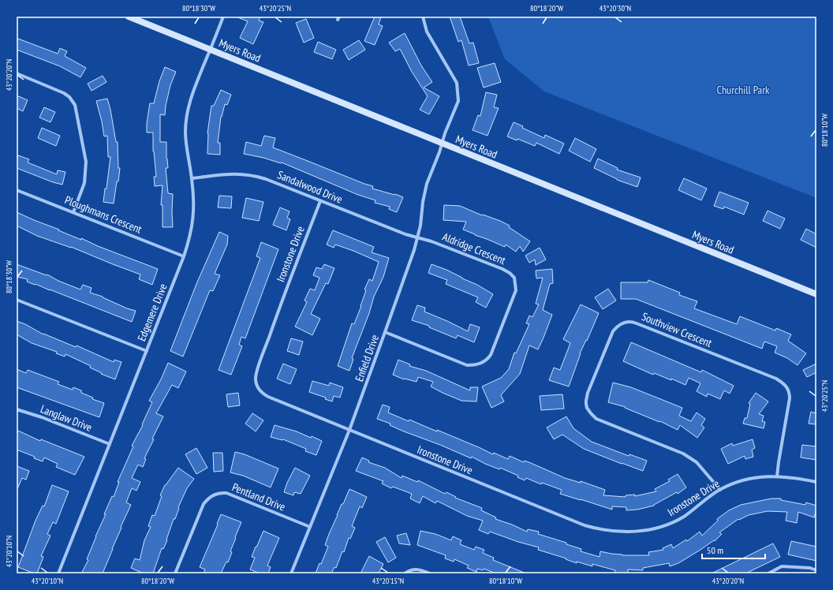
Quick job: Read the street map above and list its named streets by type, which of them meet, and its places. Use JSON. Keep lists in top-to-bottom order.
{
  "streets": {
    "main road": ["Myers Road"],
    "street": [
      "Sandalwood Drive",
      "Ploughmans Crescent",
      "Aldridge Crescent",
      "Ironstone Drive",
      "Edgemere Drive",
      "Southview Crescent",
      "Enfield Drive",
      "Langlaw Drive",
      "Pentland Drive"
    ]
  },
  "crossings": [
    ["Myers Road", "Edgemere Drive"],
    ["Myers Road", "Enfield Drive"],
    ["Sandalwood Drive", "Aldridge Crescent"],
    ["Sandalwood Drive", "Ironstone Drive"],
    ["Sandalwood Drive", "Edgemere Drive"],
    ["Sandalwood Drive", "Enfield Drive"],
    ["Ploughmans Crescent", "Edgemere Drive"],
    ["Aldridge Crescent", "Enfield Drive"],
    ["Ironstone Drive", "Southview Crescent"],
    ["Ironstone Drive", "Enfield Drive"],
    ["Edgemere Drive", "Langlaw Drive"],
    ["Enfield Drive", "Pentland Drive"]
  ],
  "parks": ["Churchill Park"],
  "scale_bar": "50 m",
  "coordinates": [
    "80°18'30\"W",
    "43°20'25\"N",
    "80°18'20\"W",
    "43°20'30\"N",
    "43°20'20\"N",
    "80°18'10\"W",
    "43°20'10\"N",
    "43°20'15\"N"
  ]
}
